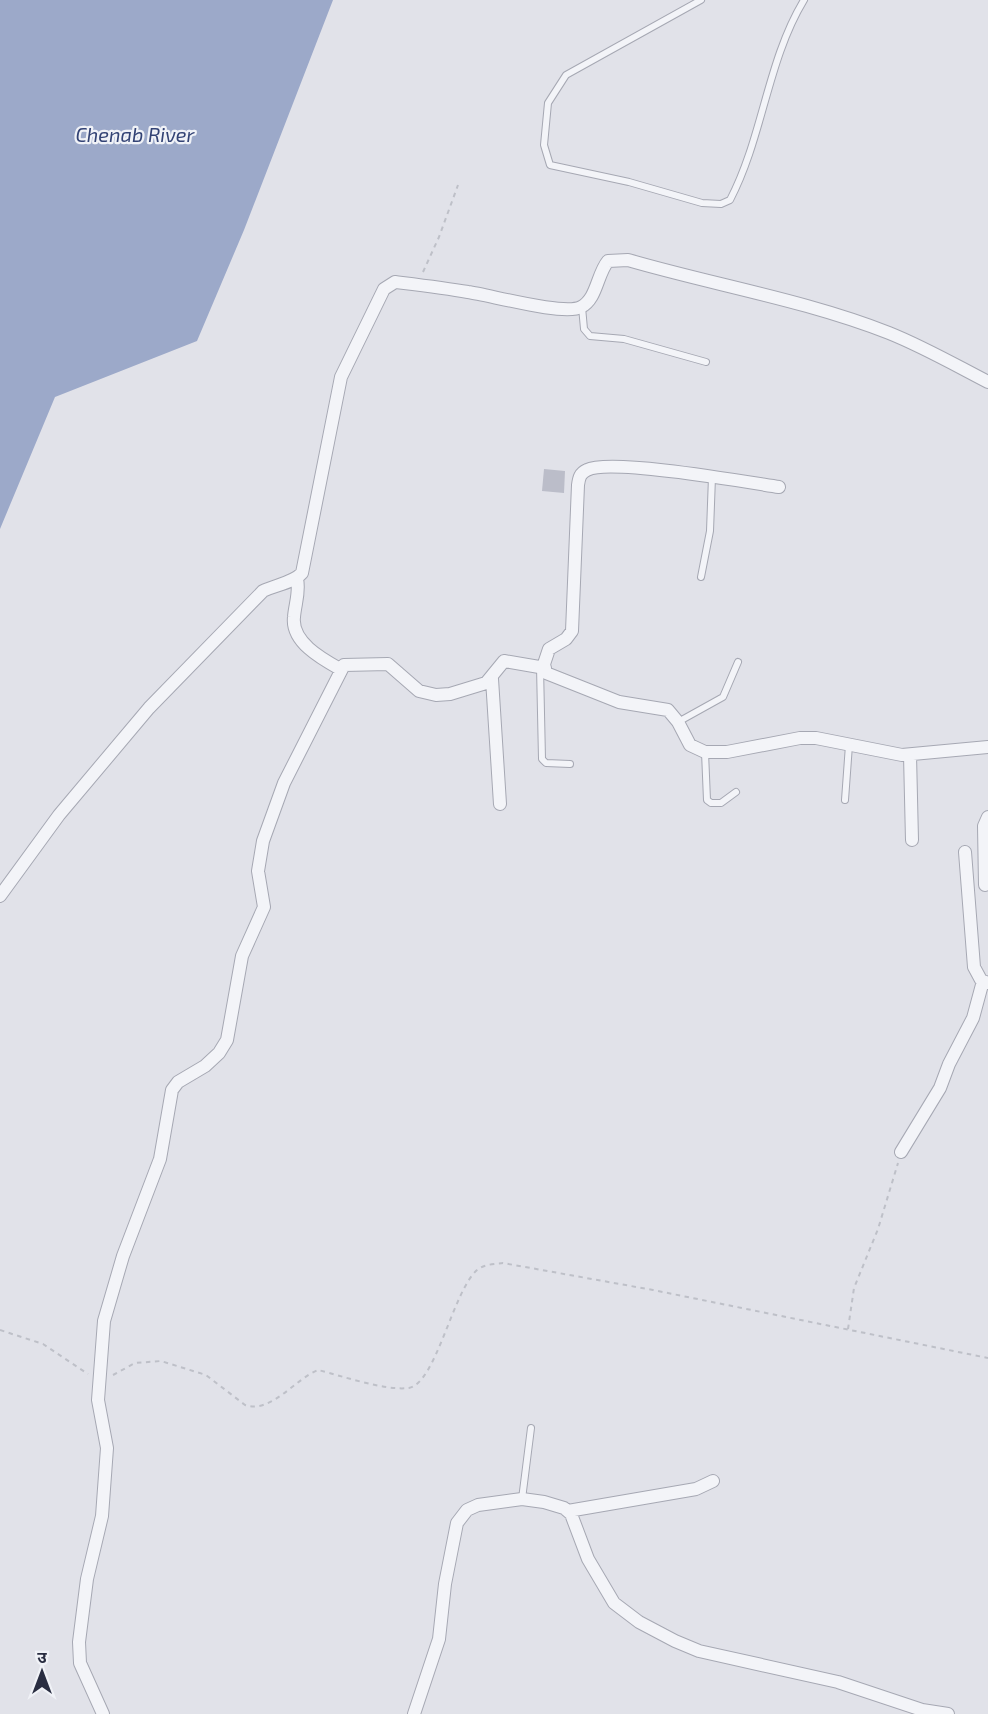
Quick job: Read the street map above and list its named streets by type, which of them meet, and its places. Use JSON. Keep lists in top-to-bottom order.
{
  "water": ["Chenab River"],
  "north": "top"
}
